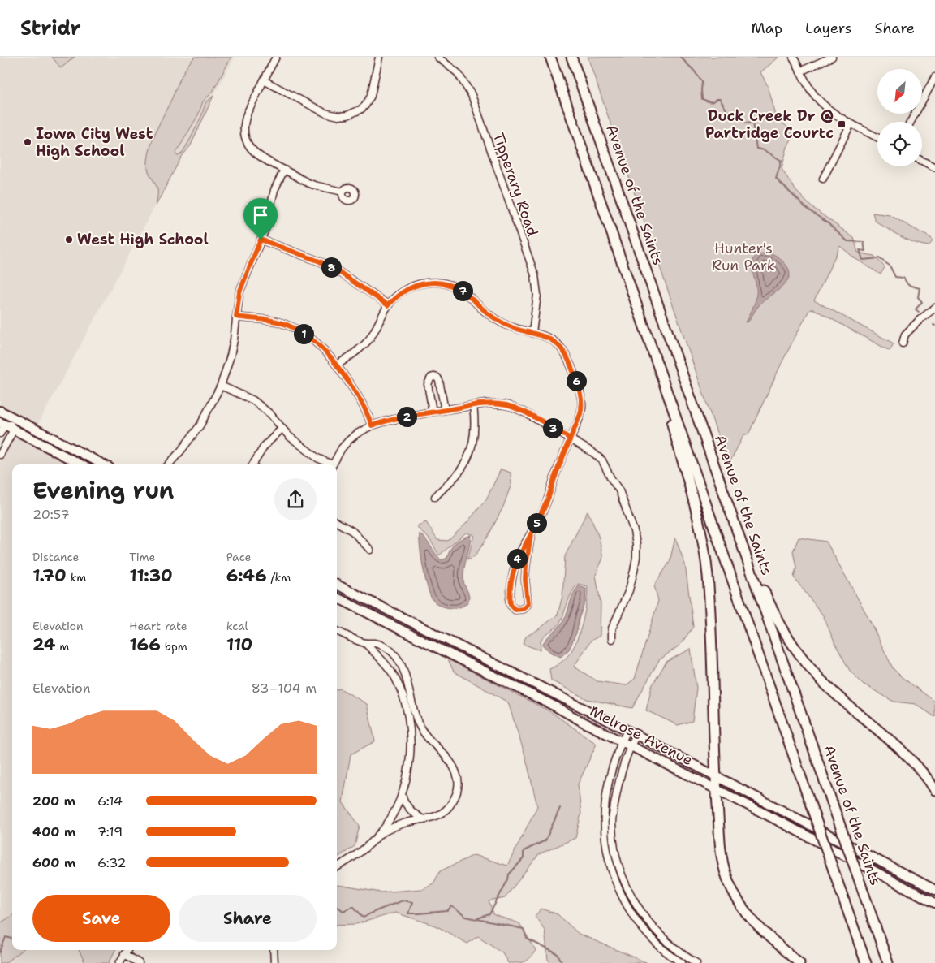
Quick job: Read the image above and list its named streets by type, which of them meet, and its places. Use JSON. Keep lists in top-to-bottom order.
{
  "streets": {
    "highway": ["Avenue of the Saints"],
    "main road": ["Melrose Avenue"],
    "street": ["Tipperary Road"]
  },
  "parks": ["Hunter's Run Park"],
  "places": {
    "transit": ["Duck Creek Dr @ Partridge Courtc"],
    "other": ["Iowa City West High School", "West High School"]
  },
  "north": "bottom left",
  "page": {
    "header": "Stridr",
    "nav": ["Map", "Layers", "Share"],
    "pins": [
      "8",
      "7",
      "1",
      "6",
      "2",
      "3",
      "5",
      "4"
    ],
    "heading": ["Evening run", "20:57"],
    "stats": [
      ["Distance", "1.70 km"],
      ["Time", "11:30"],
      ["Pace", "6:46 /km"],
      ["Elevation", "24 m"],
      ["Heart rate", "166 bpm"],
      ["kcal", "110"]
    ],
    "chart": ["Elevation", "83–104 m"],
    "list": [
      {
        "name": "200 m",
        "note": "6:14"
      },
      {
        "name": "400 m",
        "note": "7:19"
      },
      {
        "name": "600 m",
        "note": "6:32"
      }
    ],
    "buttons": ["Save", "Share"]
  }
}
